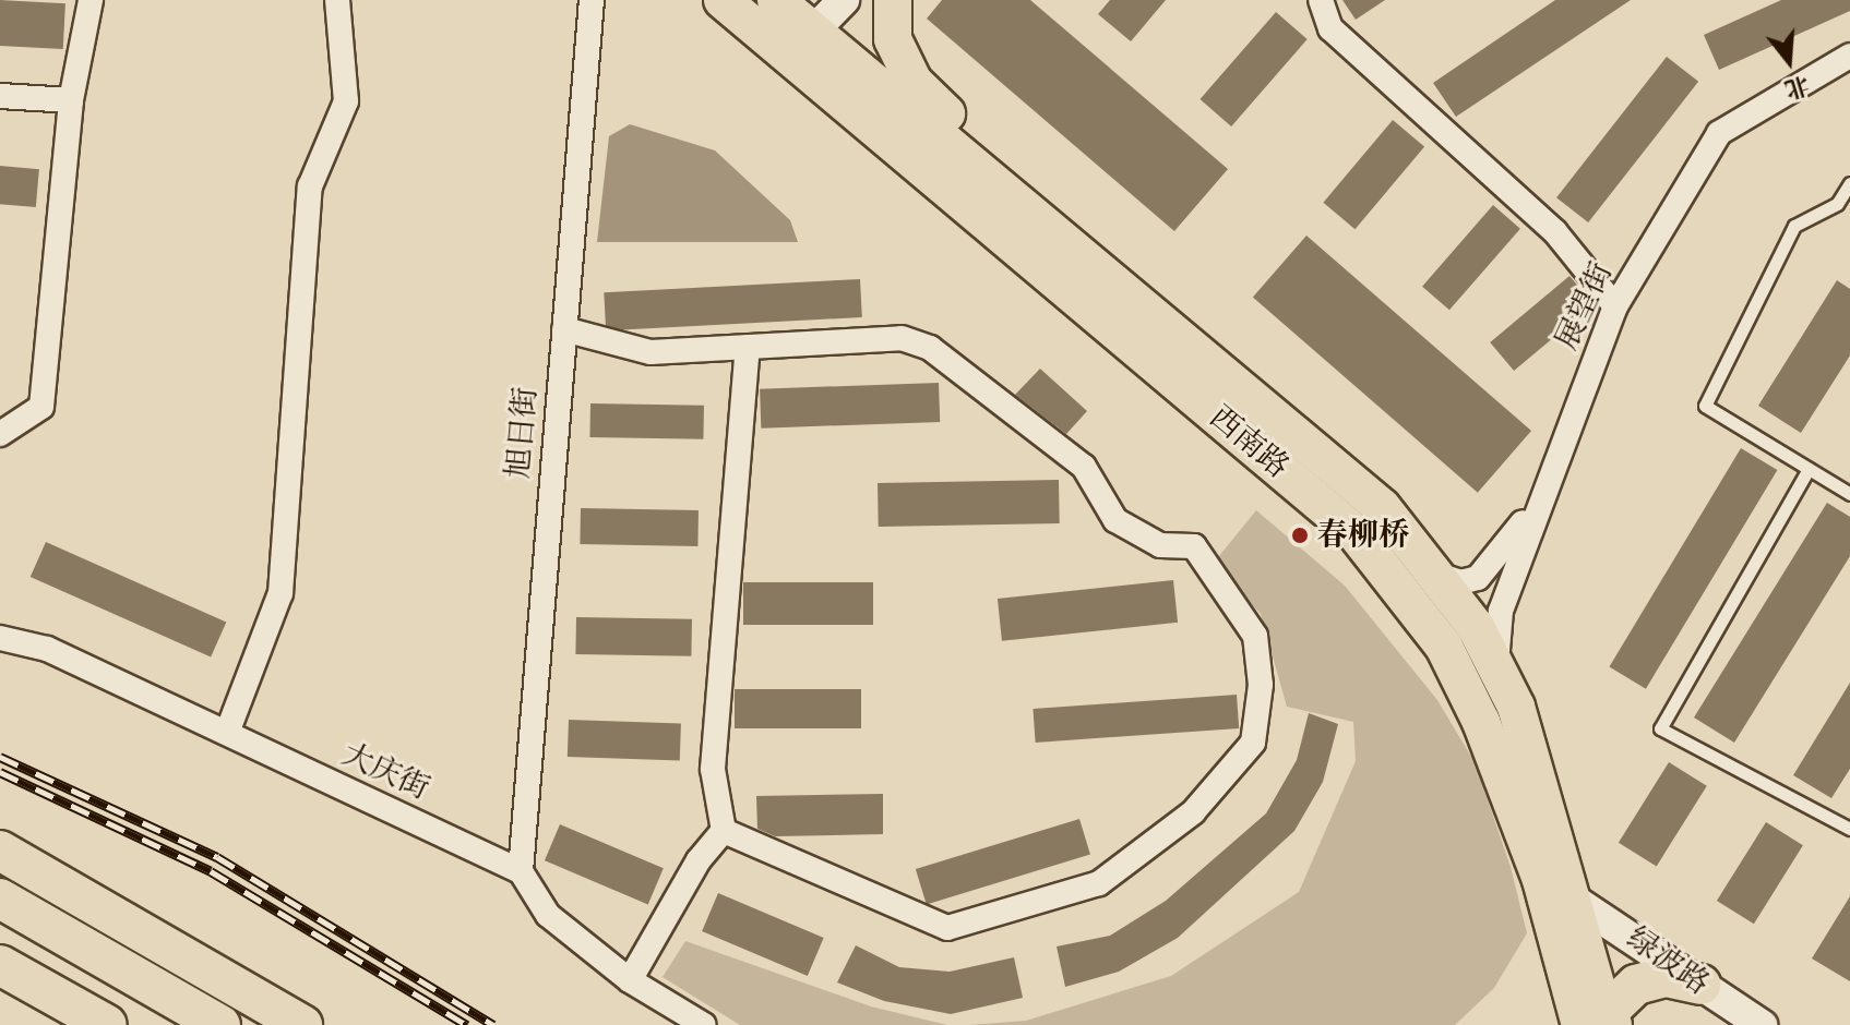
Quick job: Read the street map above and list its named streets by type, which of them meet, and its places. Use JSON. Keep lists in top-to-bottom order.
{
  "streets": {
    "main road": ["西南路"],
    "street": [
      "展望街",
      "旭日街",
      "大庆街",
      "绿波路"
    ]
  },
  "crossings": [
    ["展望街", "西南路"],
    ["旭日街", "大庆街"],
    ["西南路", "绿波路"]
  ],
  "places": ["春柳桥"],
  "north": "bottom"
}
